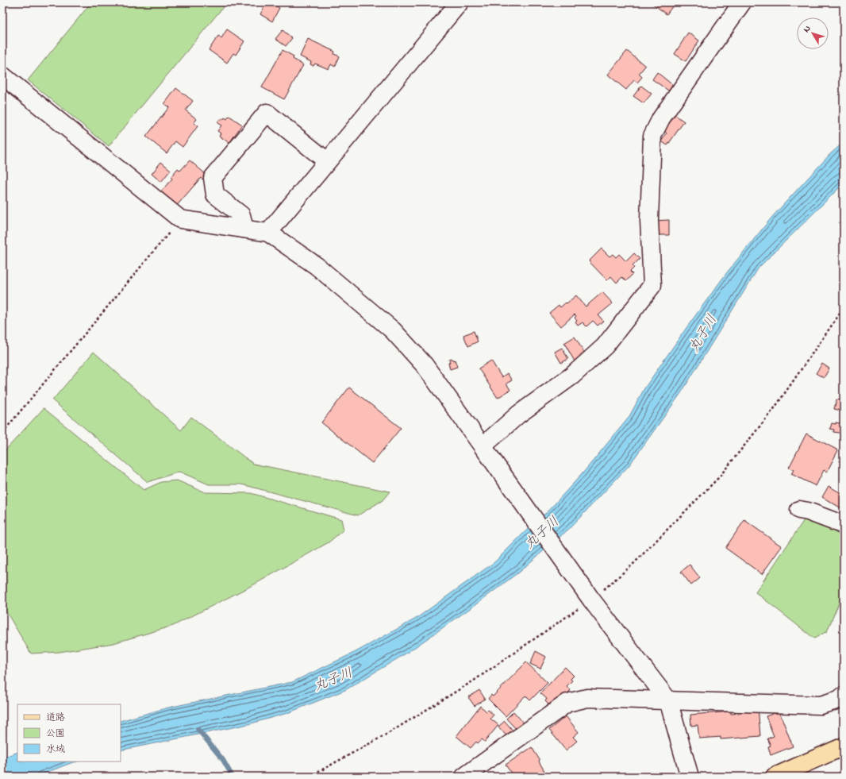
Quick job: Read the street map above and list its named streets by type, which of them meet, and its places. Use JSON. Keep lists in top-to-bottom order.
{
  "water": ["丸子川"],
  "legend": ["道路", "公園", "水域"],
  "north": "top left"
}
